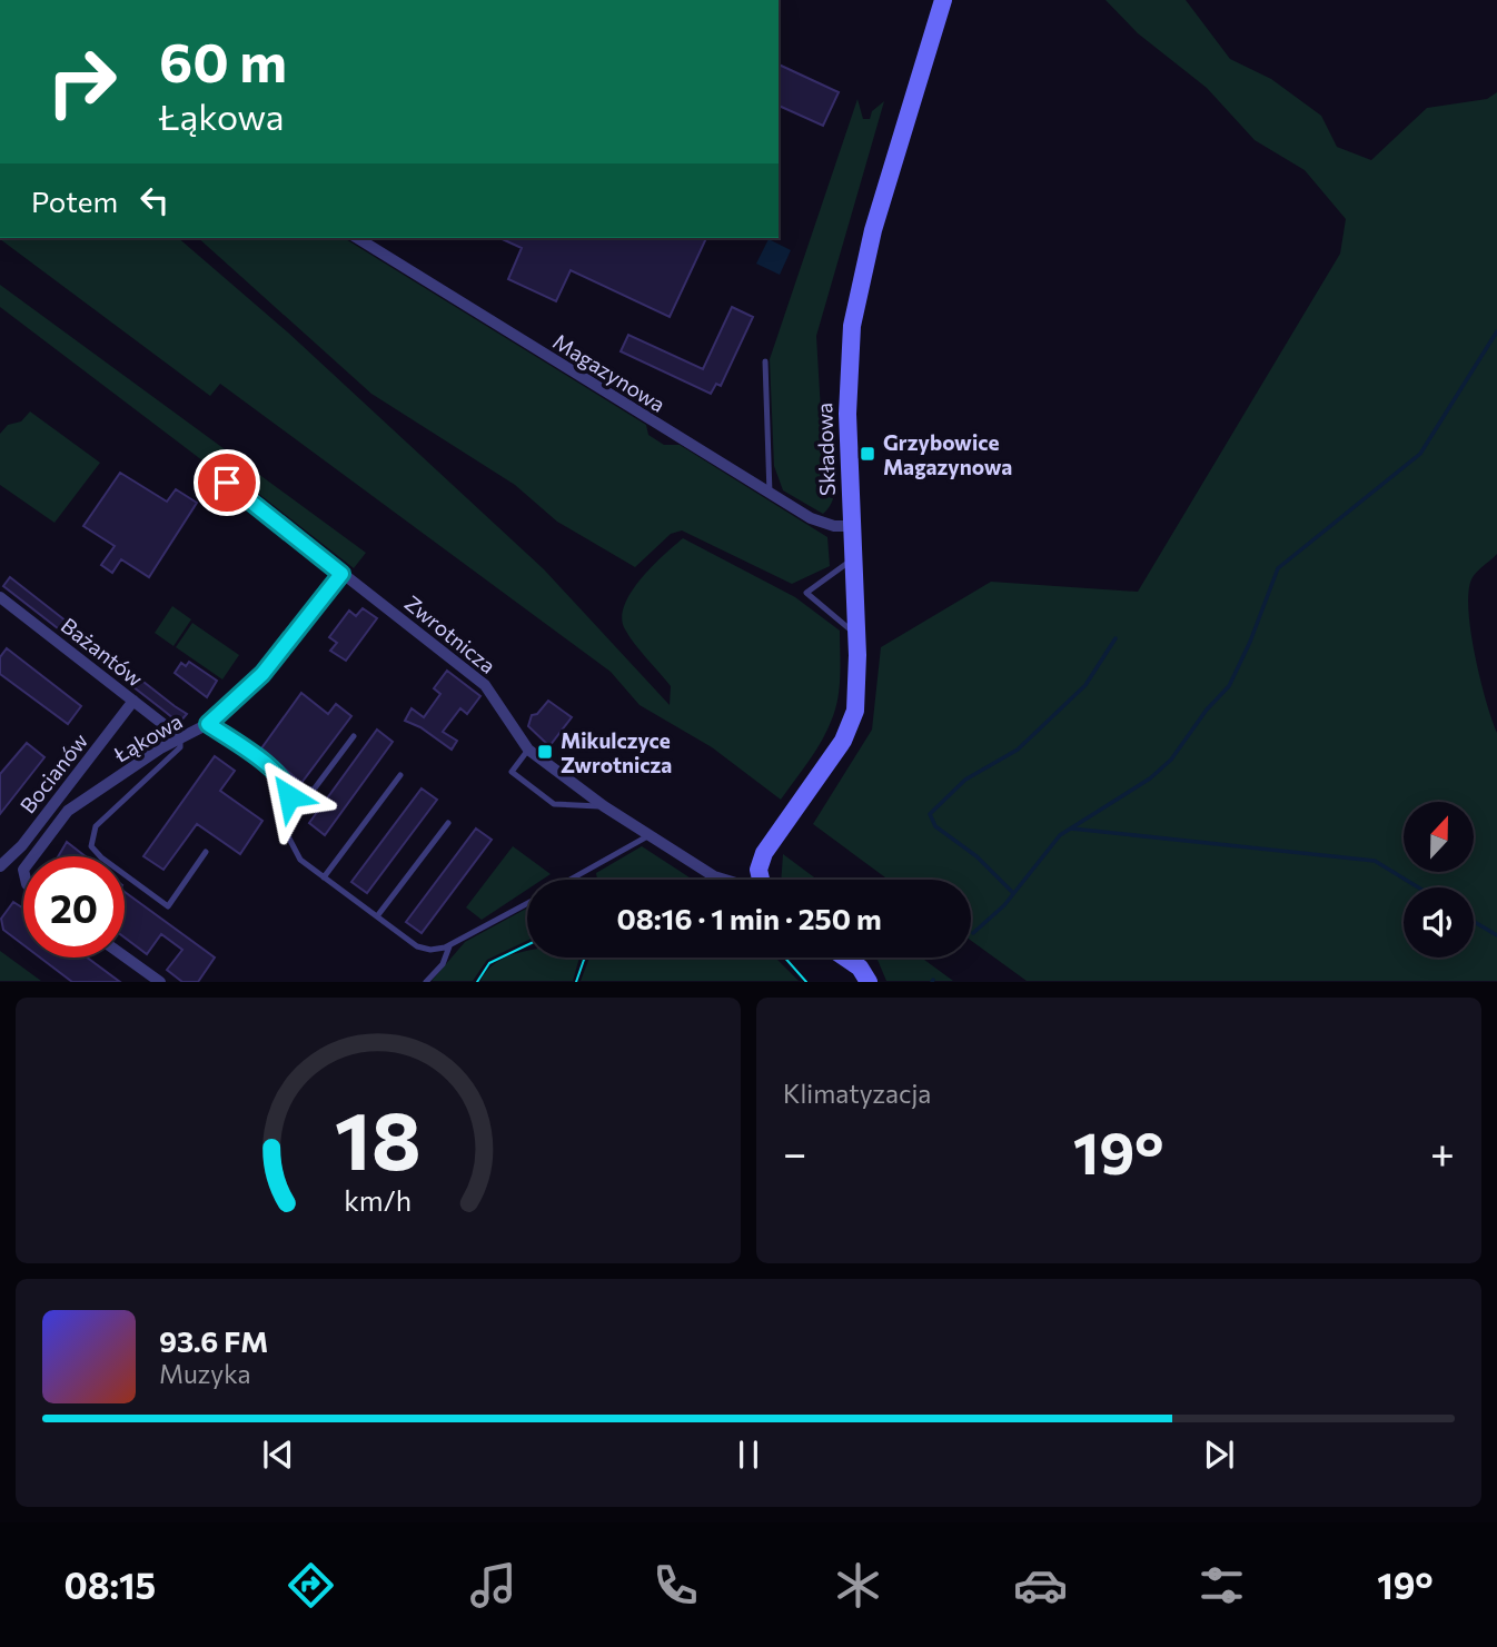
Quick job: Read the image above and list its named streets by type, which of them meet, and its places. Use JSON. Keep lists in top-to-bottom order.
{
  "streets": {
    "main road": ["Składowa"],
    "street": [
      "Magazynowa",
      "Zwrotnicza",
      "Bażantów",
      "Łąkowa",
      "Bocianów"
    ]
  },
  "crossings": [
    ["Magazynowa", "Składowa"],
    ["Zwrotnicza", "Łąkowa"],
    ["Bażantów", "Łąkowa"],
    ["Bażantów", "Bocianów"]
  ],
  "places": {
    "transit": ["Grzybowice Magazynowa", "Mikulczyce Zwrotnicza"]
  },
  "north": "top",
  "page": {
    "turn": ["60 m", "Łąkowa"],
    "then": "Potem",
    "limit": "20",
    "trip": "08:16 · 1 min · 250 m",
    "tile": "Klimatyzacja",
    "heat": ["−", "19°", "+"],
    "song": ["93.6 FM", "Muzyka"],
    "tabs": ["08:15", "19°"],
    "gauge": ["18", "km/h"]
  }
}
